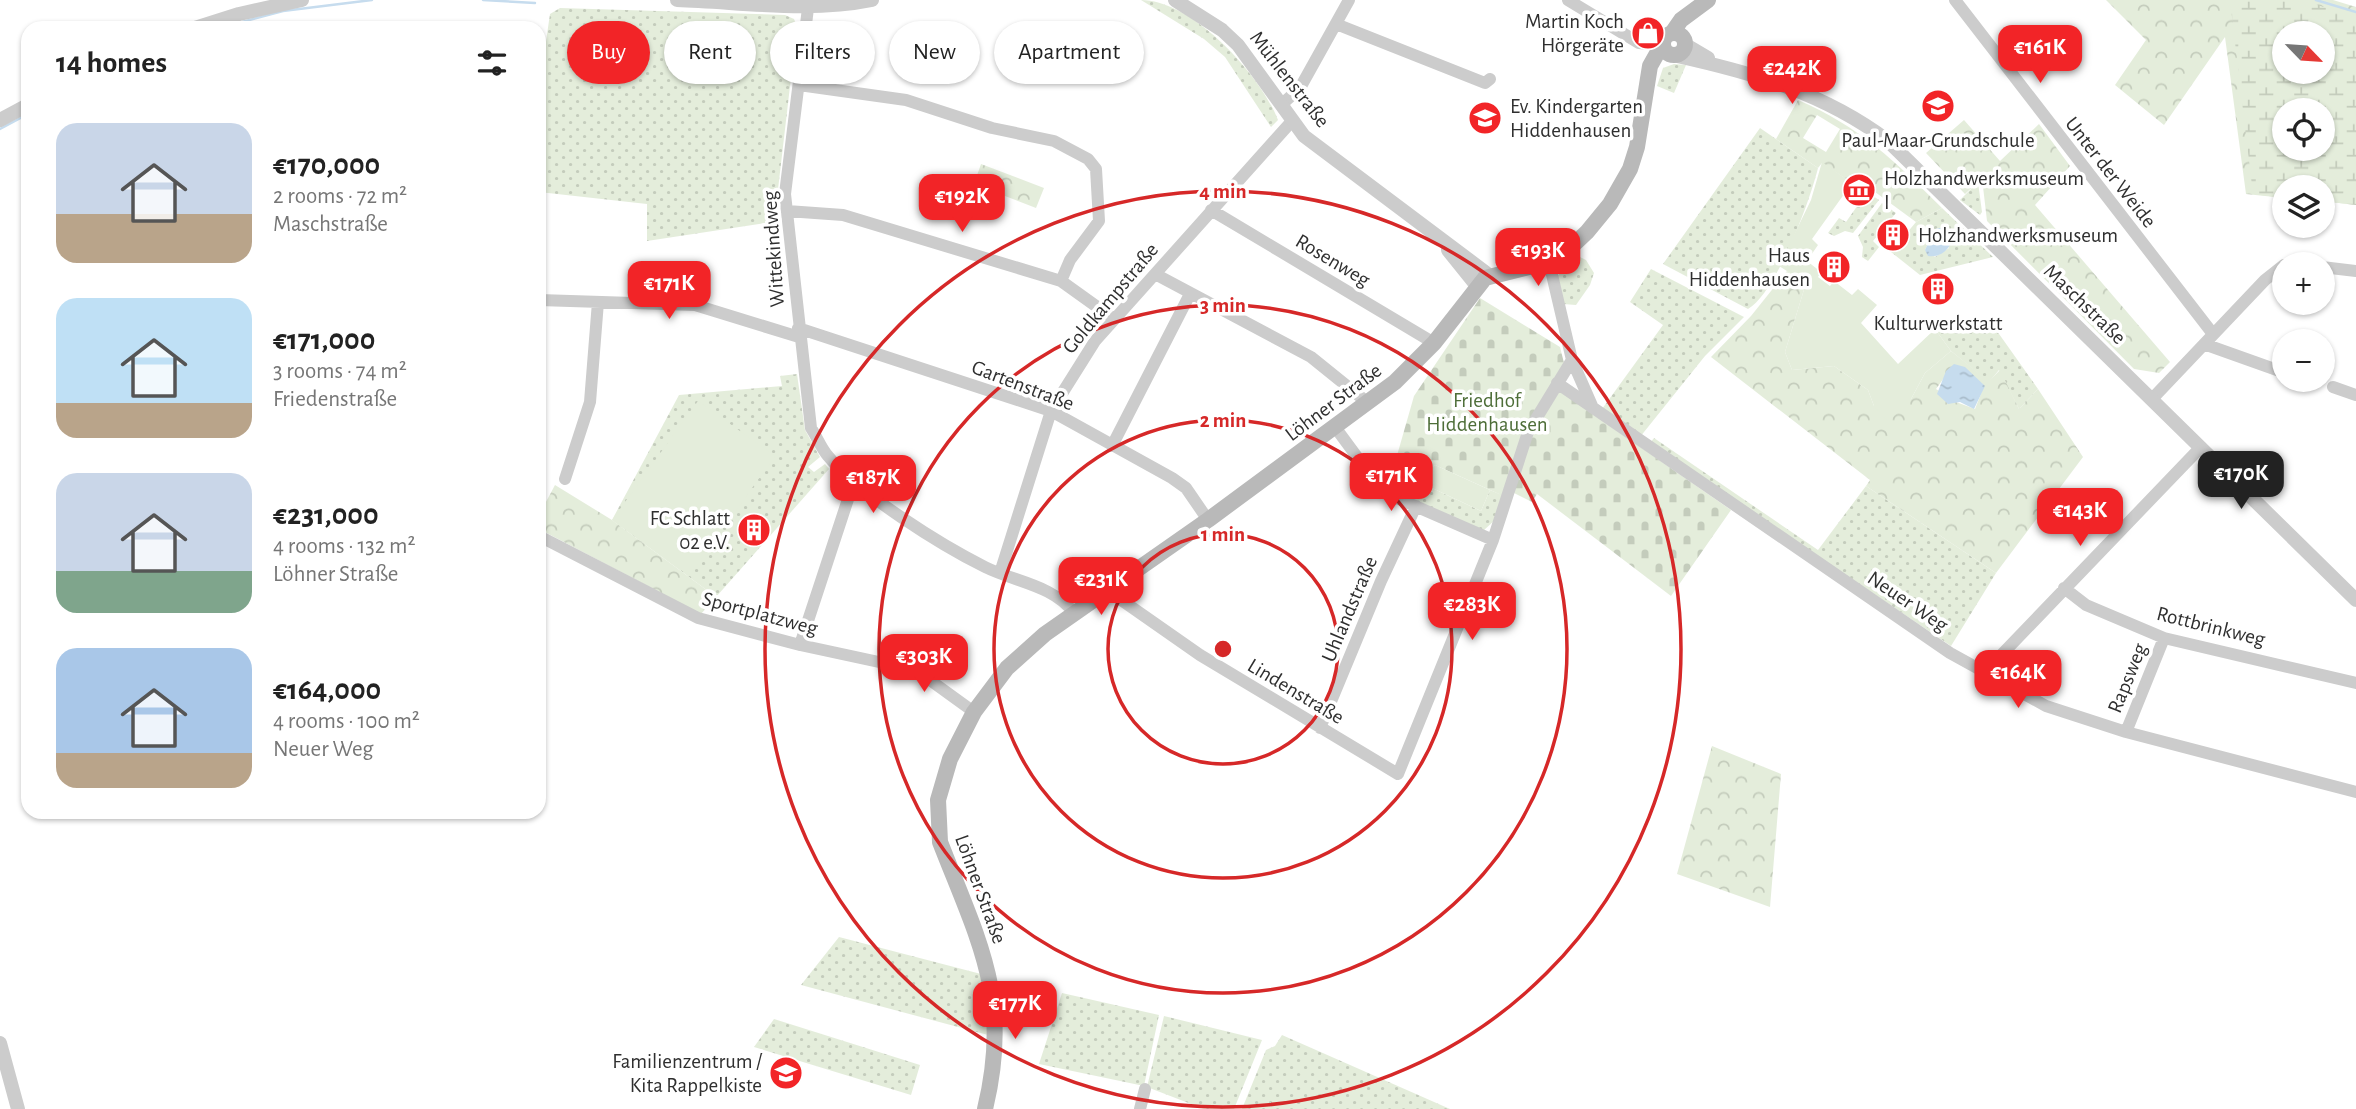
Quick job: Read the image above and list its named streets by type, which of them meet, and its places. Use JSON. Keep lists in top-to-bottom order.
{
  "streets": {
    "main road": ["Löhner Straße"],
    "street": [
      "Mühlenstraße",
      "Unter der Weide",
      "Wittekindweg",
      "Rosenweg",
      "Goldkampstraße",
      "Maschstraße",
      "Gartenstraße",
      "Neuer Weg",
      "Uhlandstraße",
      "Sportplatzweg",
      "Rottbrinkweg",
      "Rapsweg",
      "Lindenstraße"
    ]
  },
  "crossings": [
    ["Mühlenstraße", "Goldkampstraße"],
    ["Mühlenstraße", "Löhner Straße"],
    ["Wittekindweg", "Goldkampstraße"],
    ["Wittekindweg", "Gartenstraße"],
    ["Wittekindweg", "Löhner Straße"],
    ["Rosenweg", "Goldkampstraße"],
    ["Rosenweg", "Löhner Straße"],
    ["Goldkampstraße", "Gartenstraße"],
    ["Gartenstraße", "Löhner Straße"],
    ["Löhner Straße", "Sportplatzweg"],
    ["Löhner Straße", "Lindenstraße"],
    ["Neuer Weg", "Rapsweg"],
    ["Uhlandstraße", "Lindenstraße"],
    ["Rottbrinkweg", "Rapsweg"]
  ],
  "parks": ["Friedhof Hiddenhausen"],
  "places": {
    "shop": ["Martin Koch Hörgeräte"],
    "school or university": ["Paul-Maar-Grundschule", "Ev. Kindergarten Hiddenhausen", "Familienzentrum / Kita Rappelkiste"],
    "museum": ["Holzhandwerksmuseum I"],
    "building": [
      "Holzhandwerksmuseum",
      "Haus Hiddenhausen",
      "Kulturwerkstatt",
      "FC Schlatt 02 e.V."
    ]
  },
  "north": "bottom right",
  "page": {
    "map_buttons": ["+", "−"],
    "chip": [
      "Buy",
      "Rent",
      "Filters",
      "New",
      "Apartment"
    ],
    "heading": "14 homes",
    "price": [
      "€161K",
      "€242K",
      "€192K",
      "€193K",
      "€171K",
      "€170K",
      "€171K",
      "€187K",
      "€143K",
      "€231K",
      "€283K",
      "€303K",
      "€164K",
      "€177K"
    ],
    "list": [
      {
        "name": "€170,000",
        "note": "2 rooms · 72 m² · Maschstraße"
      },
      {
        "name": "€171,000",
        "note": "3 rooms · 74 m² · Friedenstraße"
      },
      {
        "name": "€231,000",
        "note": "4 rooms · 132 m² · Löhner Straße"
      },
      {
        "name": "€164,000",
        "note": "4 rooms · 100 m² · Neuer Weg"
      }
    ]
  },
  "rings": [
    "4 min",
    "3 min",
    "2 min",
    "1 min"
  ]
}
